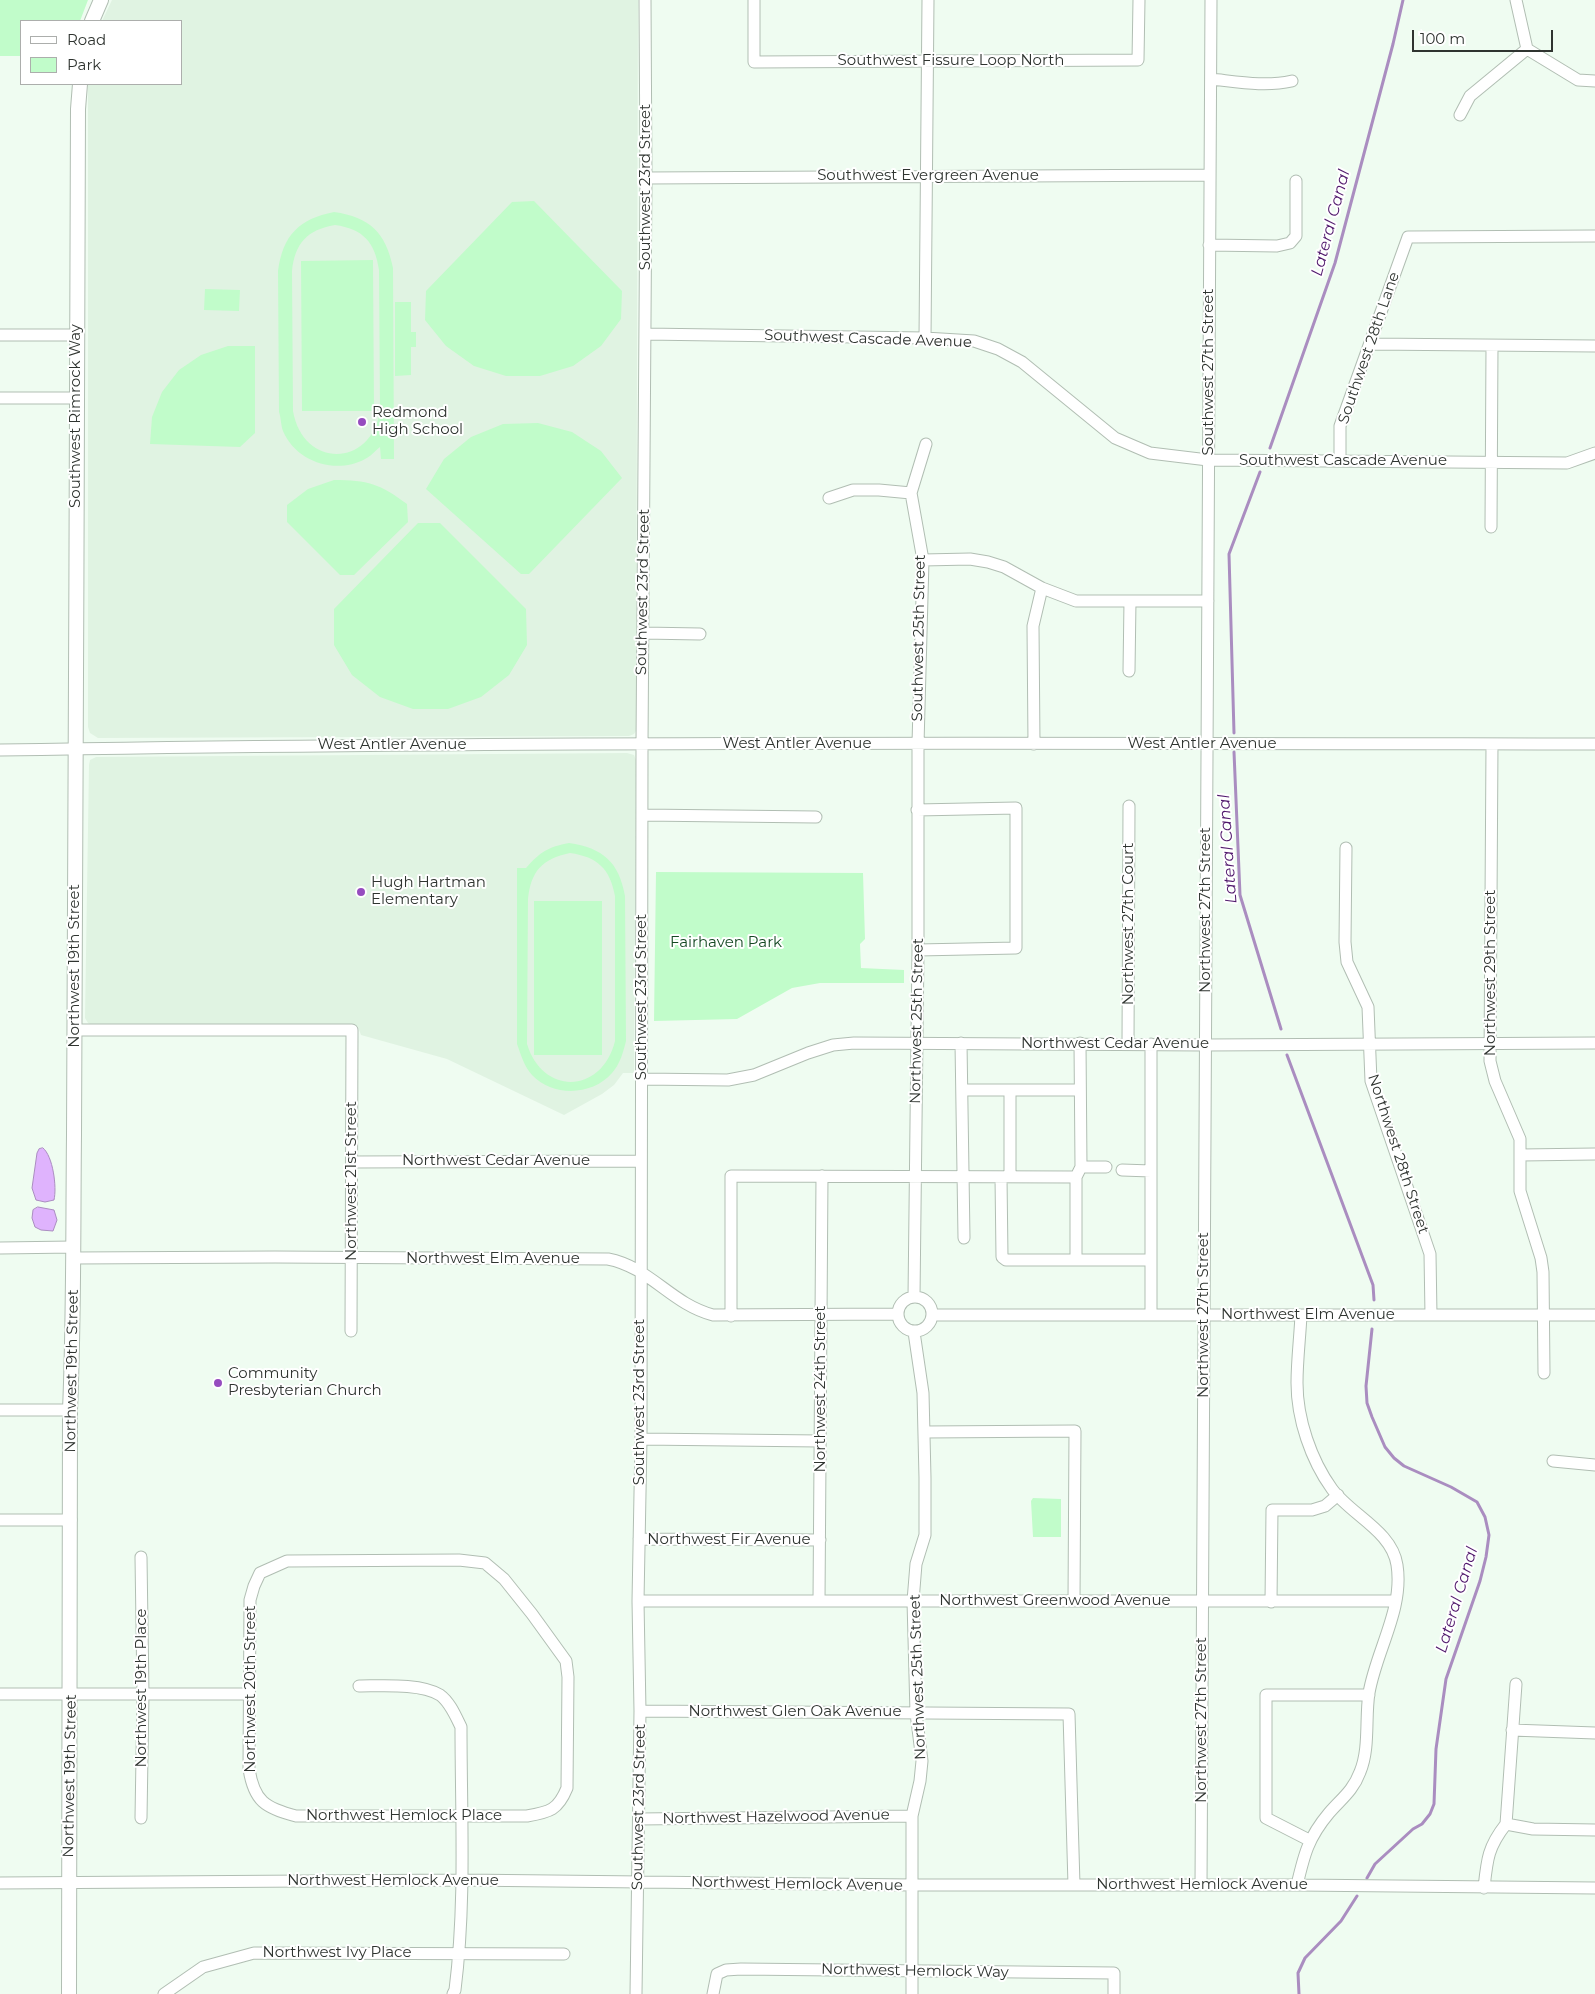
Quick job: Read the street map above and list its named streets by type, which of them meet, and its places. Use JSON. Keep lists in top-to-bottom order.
{
  "streets": {
    "main road": ["Southwest Rimrock Way", "Northwest 19th Street"],
    "street": [
      "Southwest Fissure Loop North",
      "Southwest Evergreen Avenue",
      "Southwest 23rd Street",
      "Southwest Cascade Avenue",
      "Southwest 28th Lane",
      "Southwest 27th Street",
      "Southwest 25th Street",
      "West Antler Avenue",
      "Northwest 27th Street",
      "Northwest 27th Court",
      "Northwest 29th Street",
      "Northwest 25th Street",
      "Northwest Cedar Avenue",
      "Northwest 28th Street",
      "Northwest 21st Street",
      "Northwest Elm Avenue",
      "Northwest 24th Street",
      "Northwest Fir Avenue",
      "Northwest Greenwood Avenue",
      "Northwest 19th Place",
      "Northwest 20th Street",
      "Northwest Glen Oak Avenue",
      "Northwest Hemlock Place",
      "Northwest Hazelwood Avenue",
      "Northwest Hemlock Avenue",
      "Northwest Ivy Place",
      "Northwest Hemlock Way"
    ]
  },
  "crossings": [
    ["Southwest Evergreen Avenue", "Southwest 23rd Street"],
    ["Southwest Evergreen Avenue", "Southwest 27th Street"],
    ["Southwest 23rd Street", "Southwest Cascade Avenue"],
    ["Southwest 23rd Street", "West Antler Avenue"],
    ["Southwest 23rd Street", "Northwest Cedar Avenue"],
    ["Southwest 23rd Street", "Northwest Elm Avenue"],
    ["Southwest 23rd Street", "Northwest Fir Avenue"],
    ["Southwest 23rd Street", "Northwest Greenwood Avenue"],
    ["Southwest 23rd Street", "Northwest Glen Oak Avenue"],
    ["Southwest 23rd Street", "Northwest Hazelwood Avenue"],
    ["Southwest 23rd Street", "Northwest Hemlock Avenue"],
    ["Southwest Cascade Avenue", "Southwest 28th Lane"],
    ["Southwest Cascade Avenue", "Southwest 27th Street"],
    ["Southwest 27th Street", "West Antler Avenue"],
    ["Southwest 27th Street", "Northwest 27th Street"],
    ["Southwest Rimrock Way", "West Antler Avenue"],
    ["Southwest Rimrock Way", "Northwest 19th Street"],
    ["Southwest 25th Street", "West Antler Avenue"],
    ["Southwest 25th Street", "Northwest 25th Street"],
    ["West Antler Avenue", "Northwest 27th Street"],
    ["West Antler Avenue", "Northwest 19th Street"],
    ["West Antler Avenue", "Northwest 29th Street"],
    ["West Antler Avenue", "Northwest 25th Street"],
    ["Northwest 27th Street", "Northwest Cedar Avenue"],
    ["Northwest 27th Street", "Northwest Elm Avenue"],
    ["Northwest 27th Street", "Northwest Greenwood Avenue"],
    ["Northwest 27th Street", "Northwest Hemlock Avenue"],
    ["Northwest 27th Court", "Northwest Cedar Avenue"],
    ["Northwest 19th Street", "Northwest 21st Street"],
    ["Northwest 19th Street", "Northwest Elm Avenue"],
    ["Northwest 19th Street", "Northwest Hemlock Avenue"],
    ["Northwest 29th Street", "Northwest Cedar Avenue"],
    ["Northwest 29th Street", "Northwest Elm Avenue"],
    ["Northwest 25th Street", "Northwest Cedar Avenue"],
    ["Northwest 25th Street", "Northwest Elm Avenue"],
    ["Northwest 25th Street", "Northwest Greenwood Avenue"],
    ["Northwest 25th Street", "Northwest Glen Oak Avenue"],
    ["Northwest 25th Street", "Northwest Hazelwood Avenue"],
    ["Northwest 25th Street", "Northwest Hemlock Avenue"],
    ["Northwest 25th Street", "Northwest Hemlock Way"],
    ["Northwest Cedar Avenue", "Northwest 28th Street"],
    ["Northwest Cedar Avenue", "Northwest 21st Street"],
    ["Northwest 28th Street", "Northwest Elm Avenue"],
    ["Northwest 21st Street", "Northwest Elm Avenue"],
    ["Northwest Elm Avenue", "Northwest 24th Street"],
    ["Northwest 24th Street", "Northwest Fir Avenue"],
    ["Northwest 24th Street", "Northwest Greenwood Avenue"],
    ["Northwest 20th Street", "Northwest Hemlock Place"],
    ["Northwest Glen Oak Avenue", "Northwest Hemlock Avenue"]
  ],
  "water": ["Lateral Canal"],
  "parks": ["Fairhaven Park"],
  "places": ["Redmond High School", "Hugh Hartman Elementary", "Community Presbyterian Church"],
  "legend": ["Road", "Park"],
  "scale_bar": "100 m"
}
